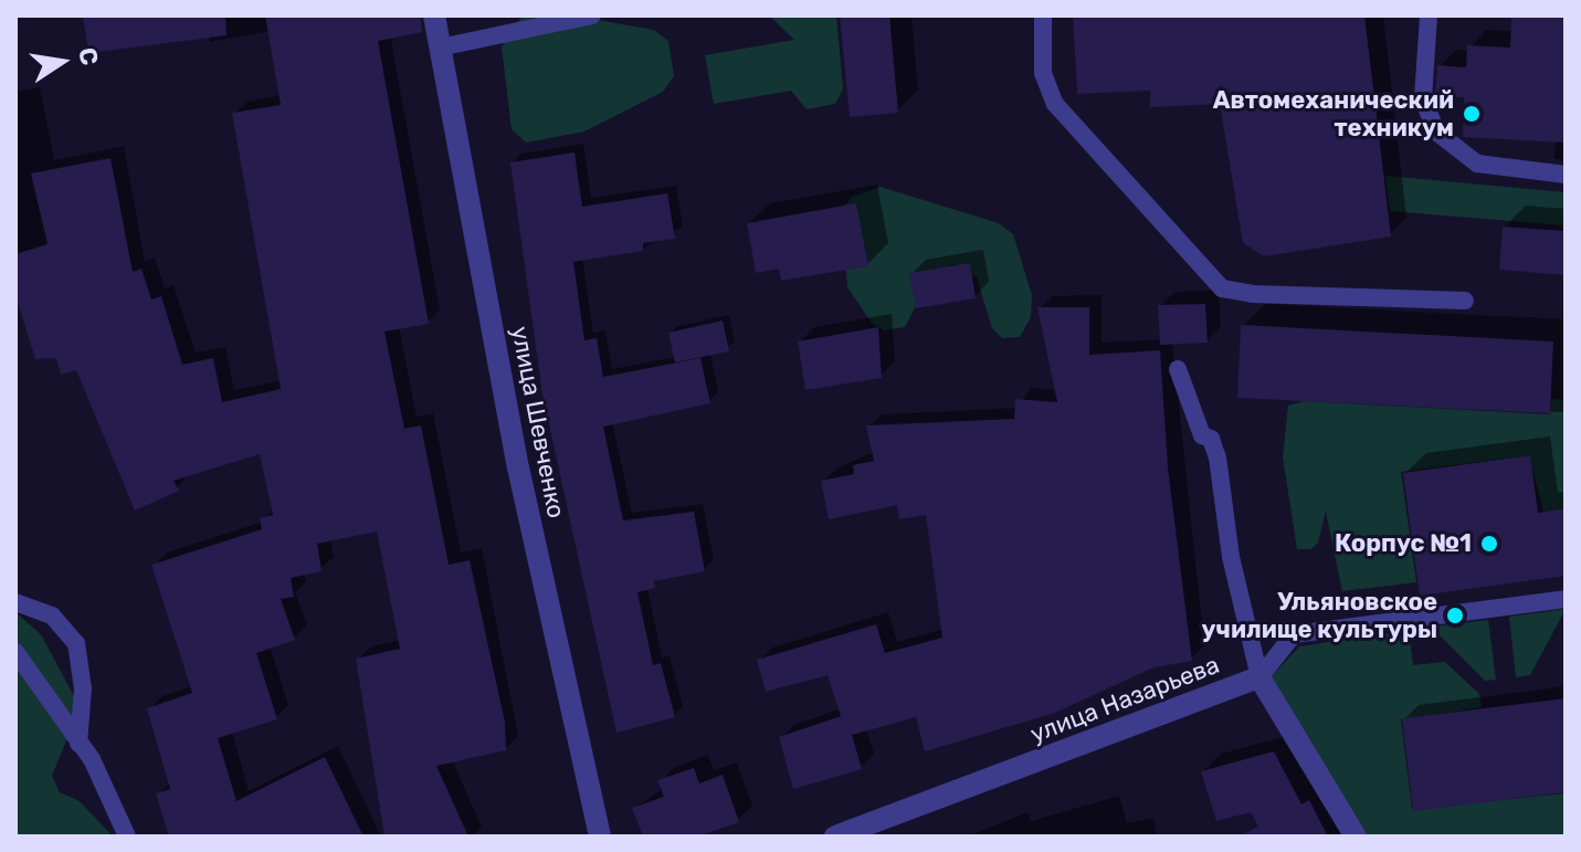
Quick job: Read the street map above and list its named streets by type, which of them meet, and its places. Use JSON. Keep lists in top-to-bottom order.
{
  "streets": {
    "street": ["улица Шевченко", "улица Назарьева"]
  },
  "places": ["Автомеханический техникум", "Корпус №1", "Ульяновское училище культуры"],
  "north": "right"
}
